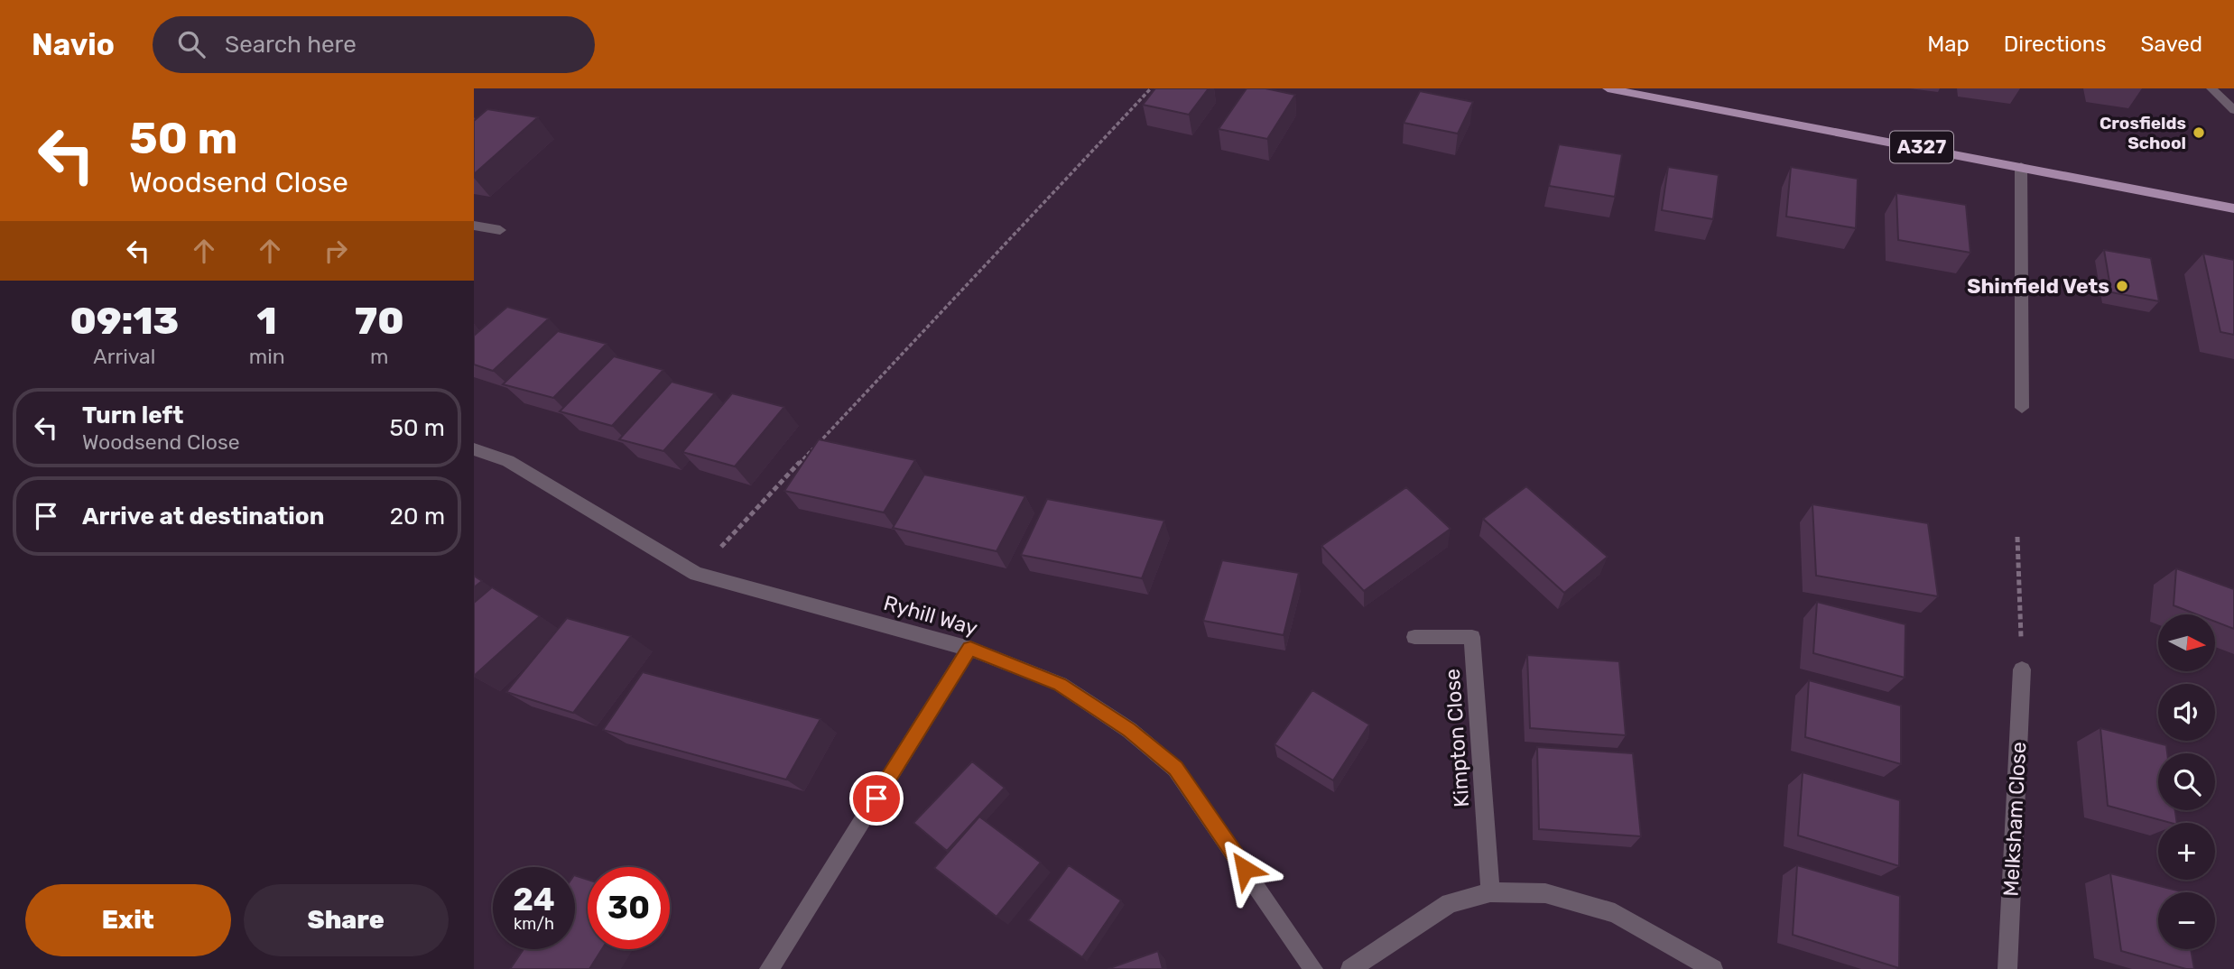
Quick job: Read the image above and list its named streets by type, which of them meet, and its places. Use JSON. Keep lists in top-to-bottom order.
{
  "streets": {
    "main road": ["A327"],
    "street": ["Ryhill Way", "Kimpton Close", "Melksham Close"]
  },
  "places": ["Crosfields School", "Shinfield Vets"],
  "north": "right",
  "page": {
    "header": "Navio",
    "search": "Search here",
    "nav": ["Map", "Directions", "Saved"],
    "turn": ["50 m", "Woodsend Close"],
    "eta": [
      "09:13",
      "Arrival",
      "1",
      "min",
      "70",
      "m"
    ],
    "list": [
      {
        "name": "Turn left",
        "note": "Woodsend Close",
        "value": "50 m"
      },
      {
        "name": "Arrive at destination",
        "value": "20 m"
      }
    ],
    "map_buttons": ["+", "−"],
    "speed": "24 km/h",
    "limit": "30",
    "buttons": ["Exit", "Share"]
  }
}
